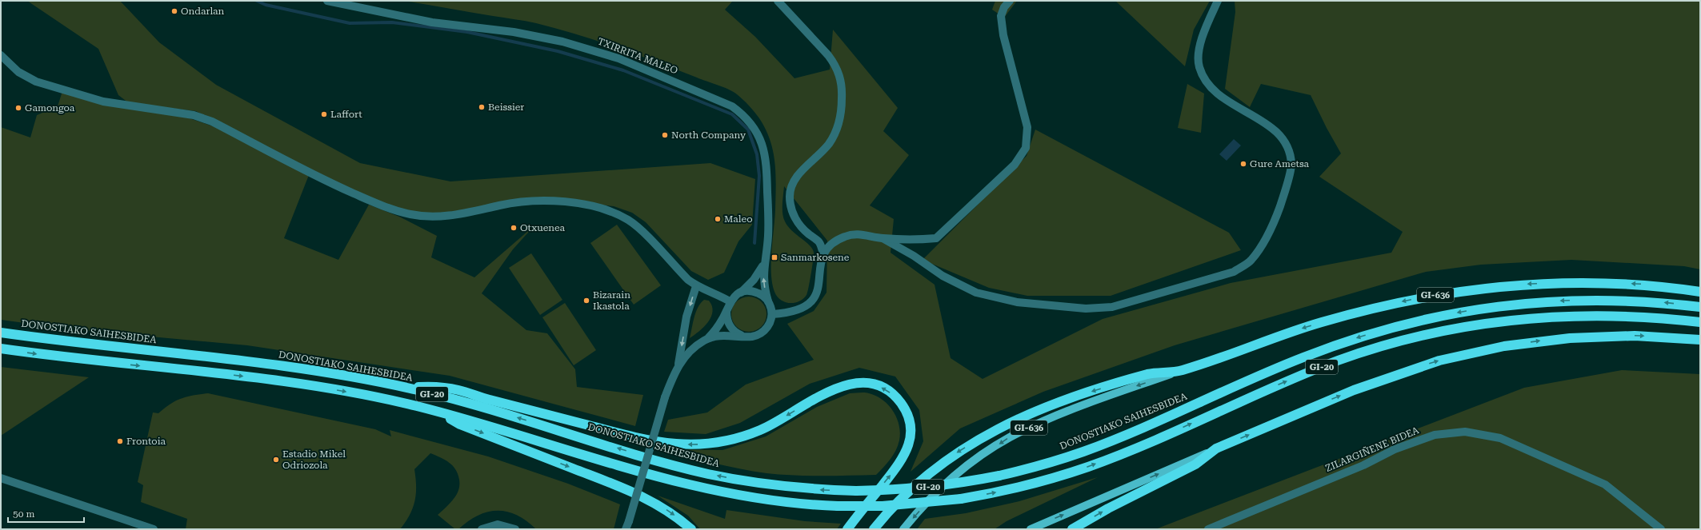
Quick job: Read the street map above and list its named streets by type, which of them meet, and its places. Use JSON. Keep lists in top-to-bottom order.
{
  "streets": {
    "highway": ["GI-636", "DONOSTIAKO SAIHESBIDEA", "GI-20"],
    "street": ["TXIRRITA MALEO", "ZILARGIÑENE BIDEA"]
  },
  "places": {
    "other": [
      "Ondarlan",
      "Beissier",
      "Gamongoa",
      "Laffort",
      "North Company",
      "Gure Ametsa",
      "Maleo",
      "Otxuenea",
      "Bizarain Ikastola",
      "Frontoia",
      "Estadio Mikel Odriozola"
    ],
    "transit": ["Sanmarkosene"]
  },
  "scale_bar": "50 m"
}
